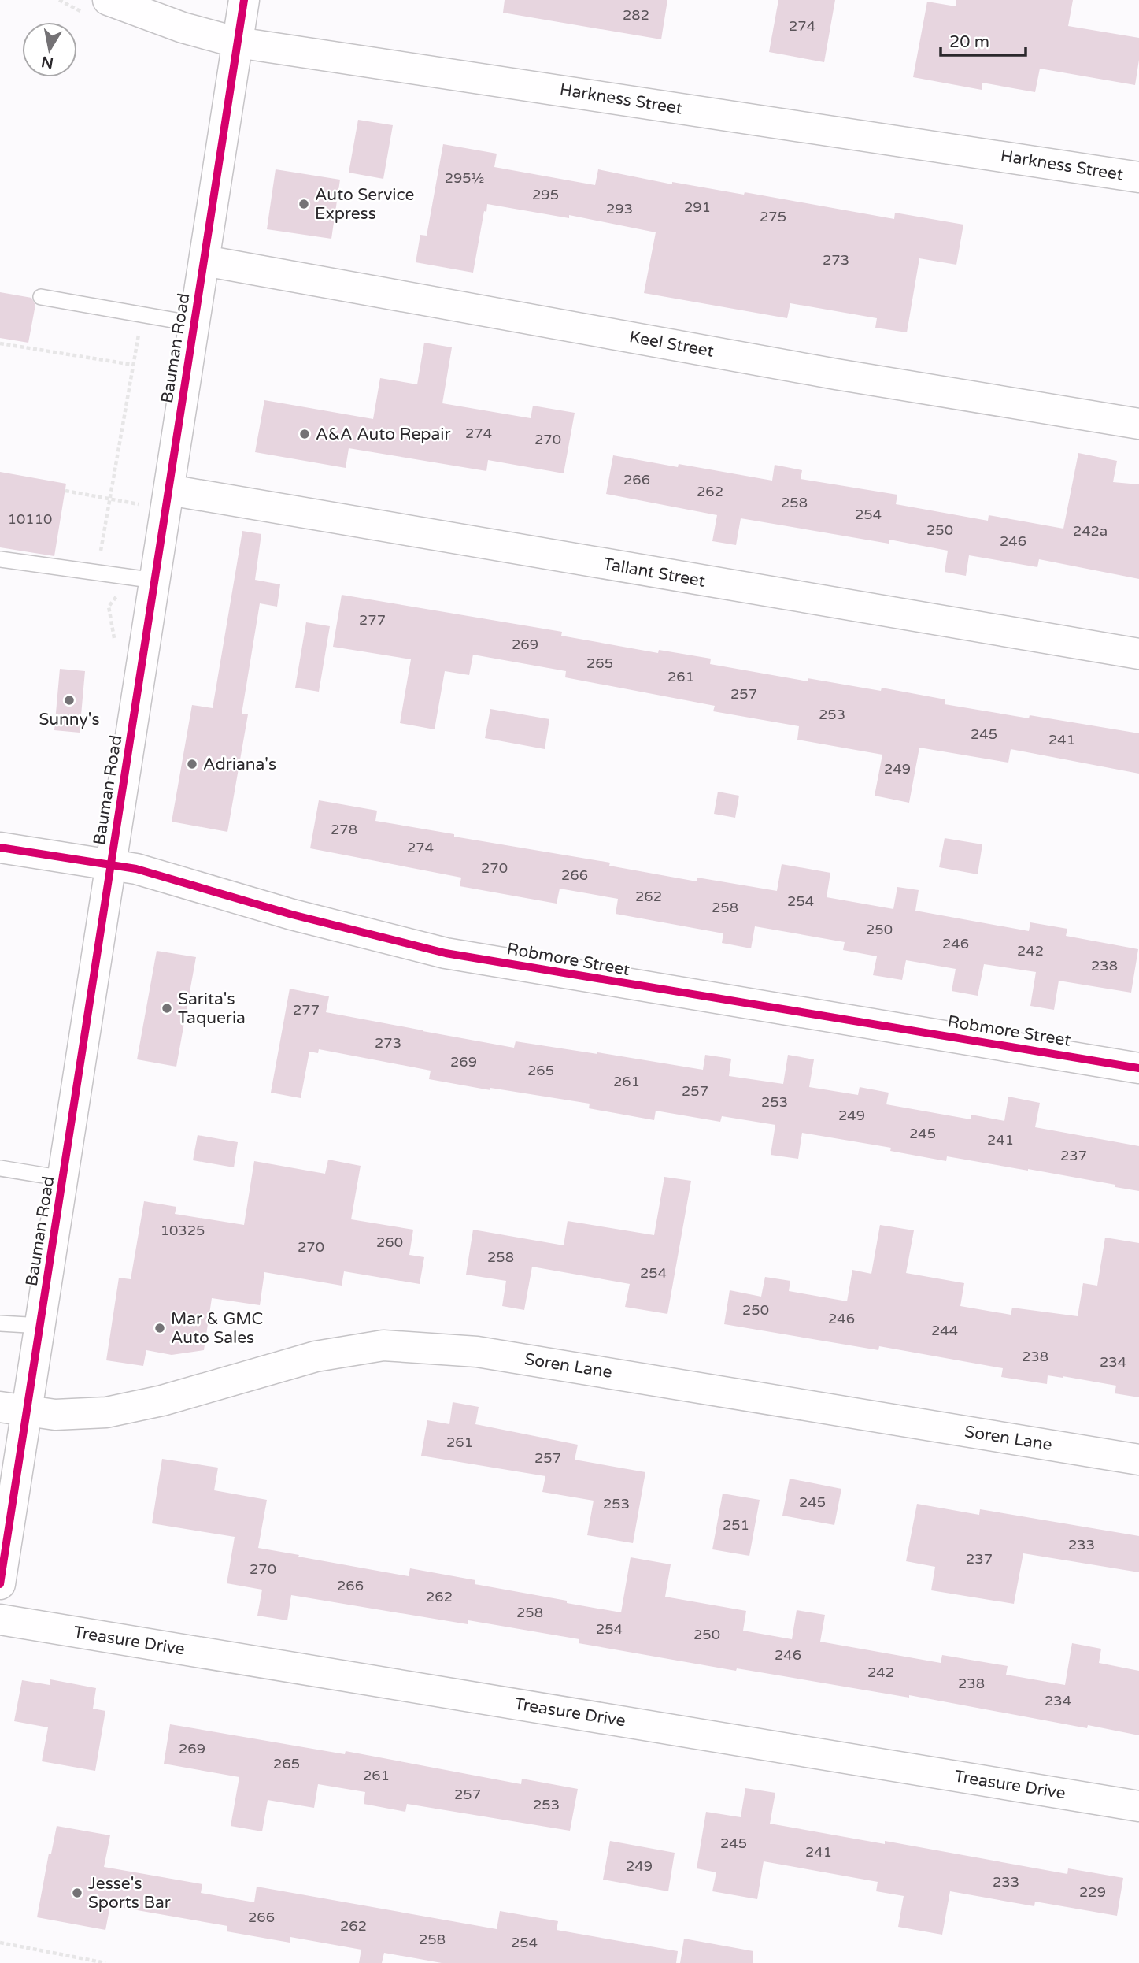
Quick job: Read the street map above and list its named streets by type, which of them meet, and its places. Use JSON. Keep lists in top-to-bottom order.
{
  "streets": {
    "street": [
      "Harkness Street",
      "Keel Street",
      "Bauman Road",
      "Tallant Street",
      "Robmore Street",
      "Soren Lane",
      "Treasure Drive"
    ]
  },
  "crossings": [
    ["Harkness Street", "Bauman Road"],
    ["Keel Street", "Bauman Road"],
    ["Bauman Road", "Tallant Street"],
    ["Bauman Road", "Robmore Street"],
    ["Bauman Road", "Soren Lane"]
  ],
  "places": [
    "Auto Service Express",
    "A&A Auto Repair",
    "Sunny's",
    "Adriana's",
    "Sarita's Taqueria",
    "Mar & GMC Auto Sales",
    "Jesse's Sports Bar"
  ],
  "house_numbers": [
    "282",
    "274",
    "295½",
    "295",
    "291",
    "293",
    "275",
    "273",
    "274",
    "270",
    "266",
    "262",
    "258",
    "254",
    "10110",
    "250",
    "242a",
    "246",
    "277",
    "269",
    "265",
    "261",
    "257",
    "253",
    "245",
    "241",
    "249",
    "278",
    "274",
    "270",
    "266",
    "262",
    "254",
    "258",
    "250",
    "246",
    "242",
    "238",
    "277",
    "273",
    "269",
    "265",
    "261",
    "257",
    "253",
    "249",
    "245",
    "241",
    "237",
    "10325",
    "260",
    "270",
    "258",
    "254",
    "250",
    "246",
    "244",
    "238",
    "234",
    "261",
    "257",
    "245",
    "253",
    "251",
    "233",
    "237",
    "270",
    "266",
    "262",
    "258",
    "254",
    "250",
    "246",
    "242",
    "238",
    "234",
    "269",
    "265",
    "261",
    "257",
    "253",
    "245",
    "241",
    "249",
    "233",
    "229",
    "266",
    "262",
    "258",
    "254"
  ],
  "scale_bar": "20 m",
  "north": "bottom"
}
